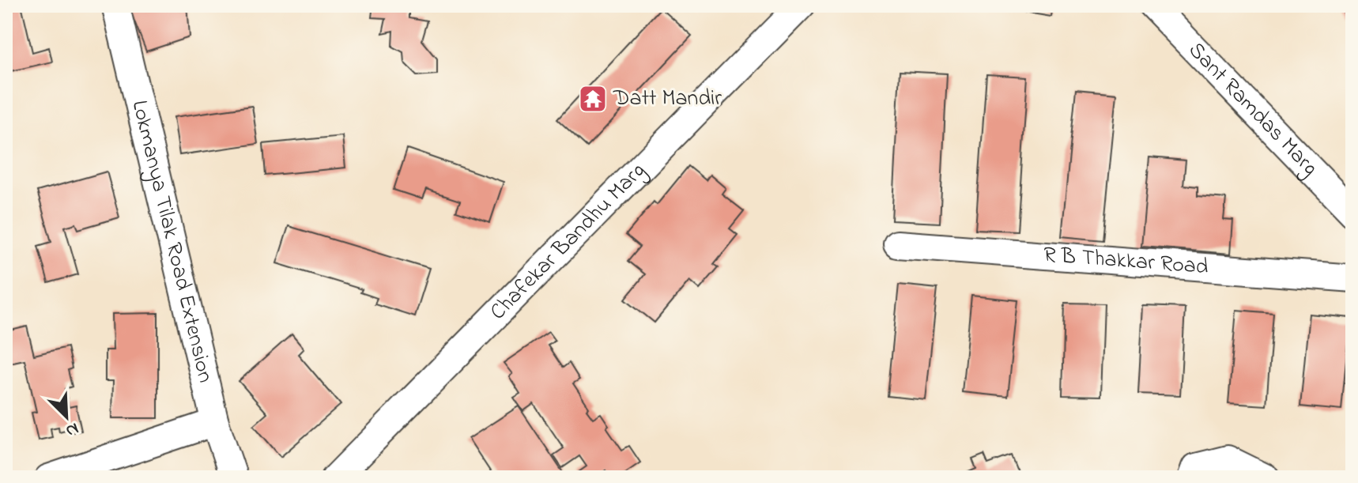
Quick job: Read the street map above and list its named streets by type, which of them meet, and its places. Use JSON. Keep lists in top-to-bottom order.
{
  "streets": {
    "street": [
      "Sant Ramdas Marg",
      "Chafekar Bandhu Marg",
      "Lokmanya Tilak Road Extension",
      "R B Thakkar Road"
    ]
  },
  "places": {
    "temple": ["Datt Mandir"]
  },
  "north": "bottom right"
}
